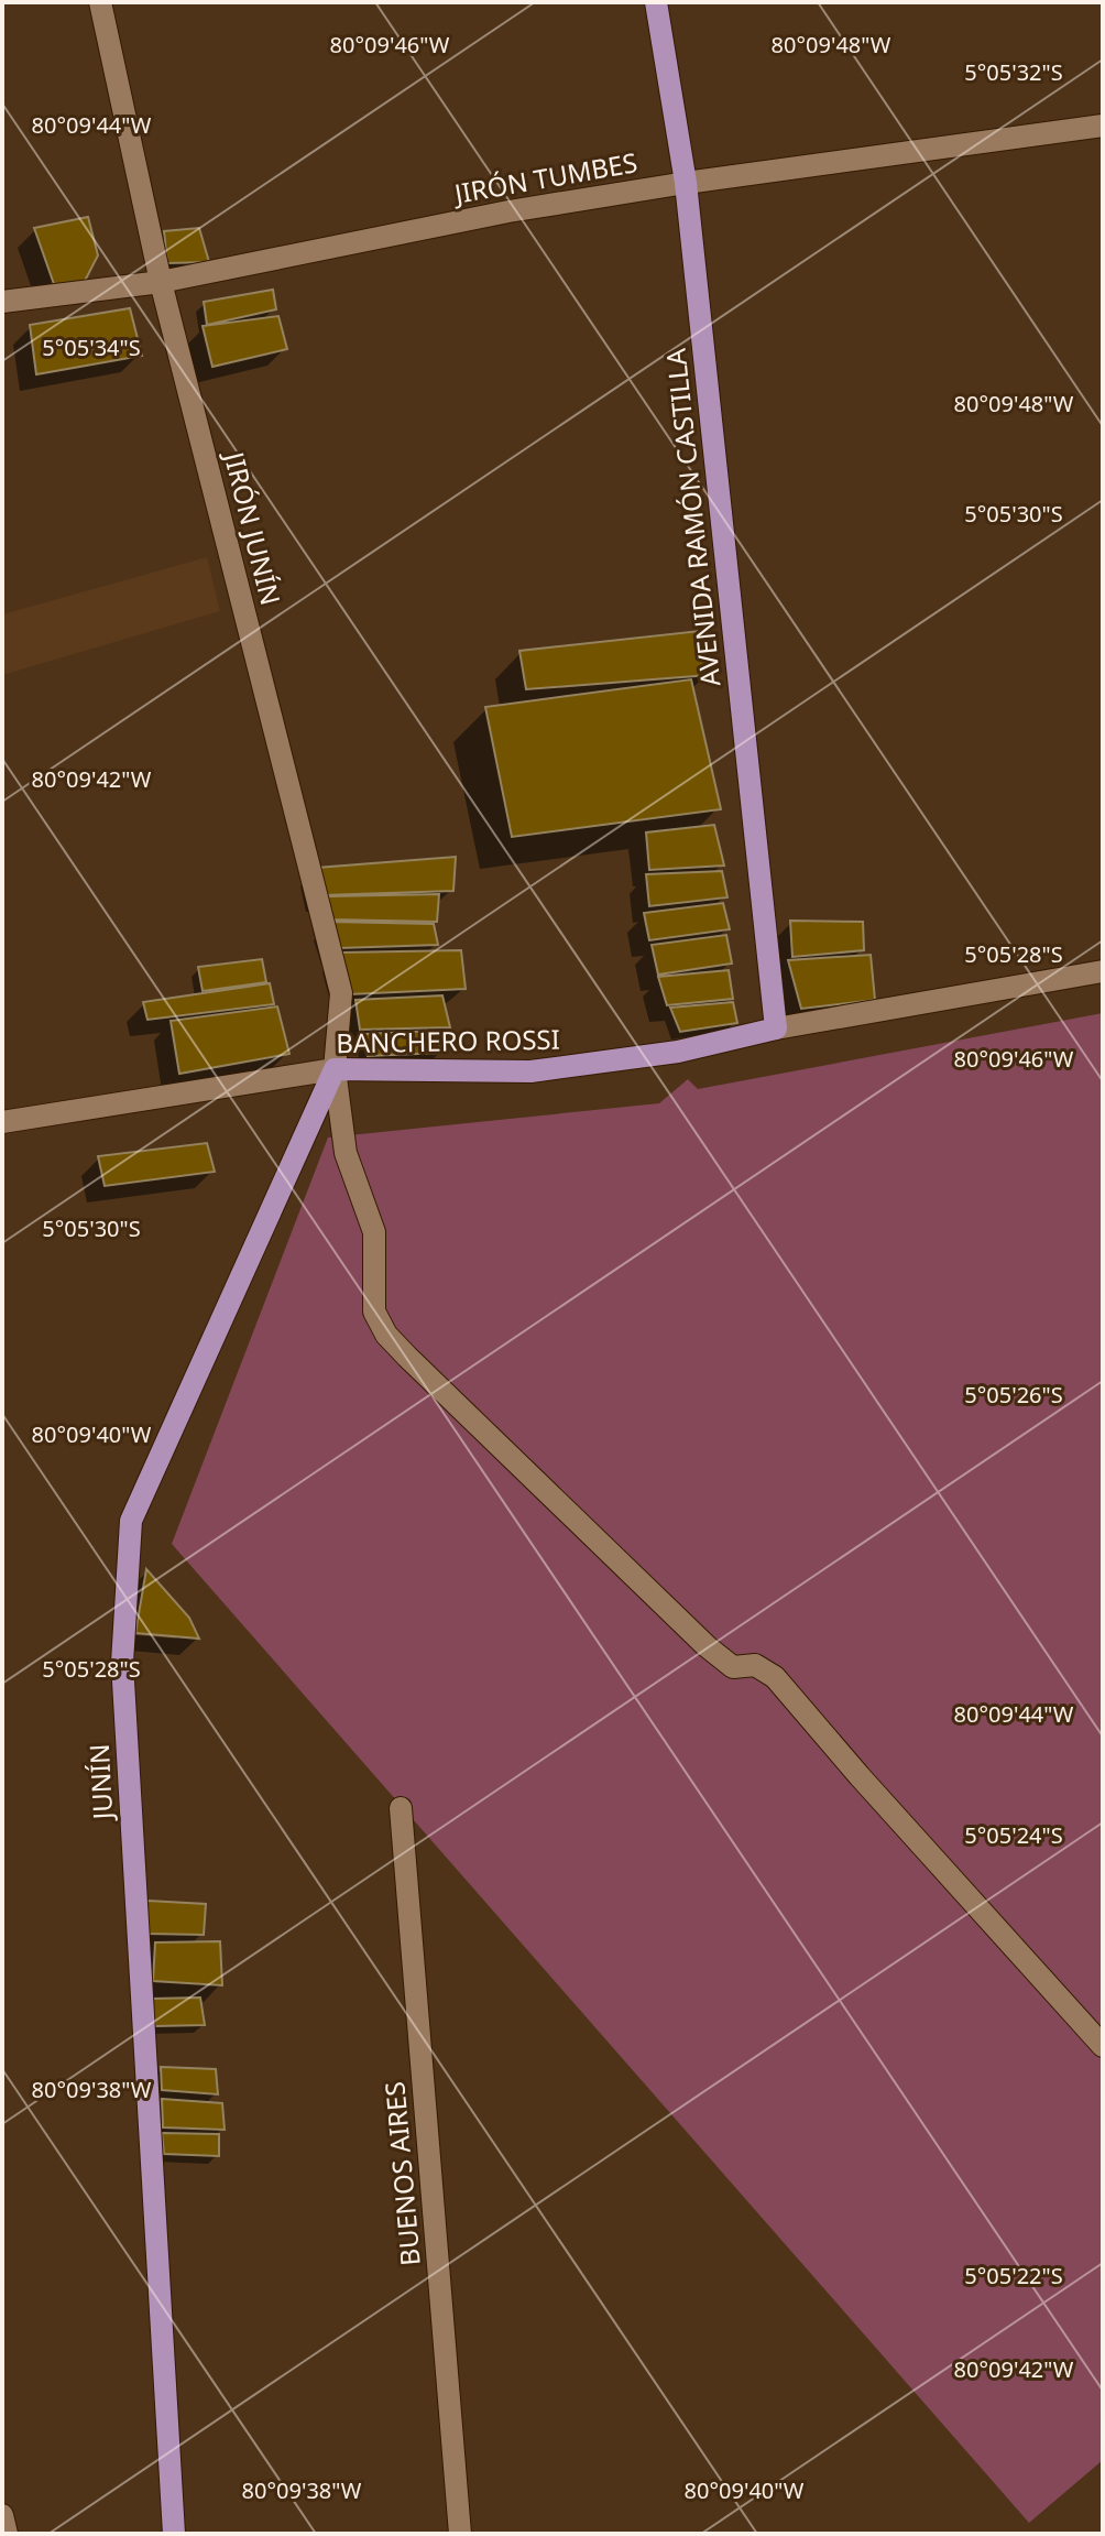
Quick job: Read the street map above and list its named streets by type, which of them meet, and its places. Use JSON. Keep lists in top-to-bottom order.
{
  "streets": {
    "main road": ["AVENIDA RAMÓN CASTILLA", "BANCHERO ROSSI", "JUNÍN"],
    "street": ["JIRÓN TUMBES", "JIRÓN JUNÍN", "BUENOS AIRES"]
  },
  "crossings": [
    ["JIRÓN TUMBES", "AVENIDA RAMÓN CASTILLA"],
    ["JIRÓN TUMBES", "JIRÓN JUNÍN"],
    ["AVENIDA RAMÓN CASTILLA", "BANCHERO ROSSI"],
    ["JIRÓN JUNÍN", "BANCHERO ROSSI"],
    ["JIRÓN JUNÍN", "JUNÍN"],
    ["BANCHERO ROSSI", "JUNÍN"]
  ],
  "coordinates": [
    "80°09'46\"W",
    "80°09'48\"W",
    "5°05'32\"S",
    "80°09'44\"W",
    "5°05'34\"S",
    "5°05'30\"S",
    "80°09'42\"W",
    "5°05'28\"S",
    "5°05'26\"S",
    "80°09'40\"W",
    "5°05'24\"S",
    "80°09'38\"W",
    "5°05'22\"S"
  ]
}
